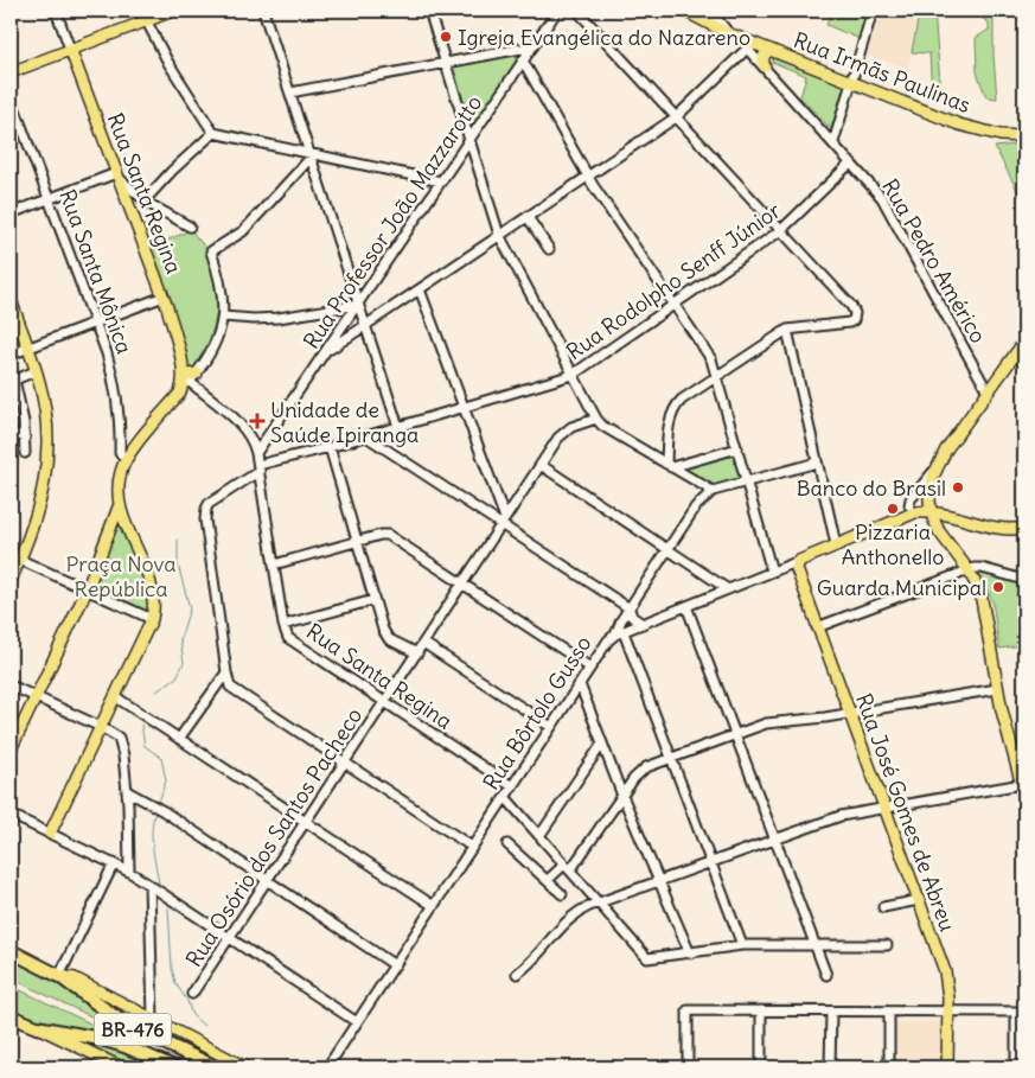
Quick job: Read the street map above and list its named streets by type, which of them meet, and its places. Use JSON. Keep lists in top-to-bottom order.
{
  "streets": {
    "highway": ["BR-476"],
    "main road": [
      "Rua Irmãs Paulinas",
      "Rua Santa Regina",
      "Rua Bôrtolo Gusso",
      "Rua José Gomes de Abreu"
    ],
    "street": [
      "Rua Professor João Mazzarotto",
      "Rua Pedro Américo",
      "Rua Santa Mônica",
      "Rua Rodolpho Senff Júnior",
      "Rua Osório dos Santos Pacheco"
    ]
  },
  "crossings": [
    ["Rua Irmãs Paulinas", "Rua Pedro Américo"],
    ["Rua Santa Regina", "Rua Professor João Mazzarotto"],
    ["Rua Santa Regina", "Rua Rodolpho Senff Júnior"],
    ["Rua Santa Regina", "Rua Bôrtolo Gusso"],
    ["Rua Santa Regina", "Rua Osório dos Santos Pacheco"],
    ["Rua Pedro Américo", "Rua Rodolpho Senff Júnior"],
    ["Rua Bôrtolo Gusso", "Rua José Gomes de Abreu"]
  ],
  "parks": ["Praça Nova República"],
  "places": {
    "other": [
      "Igreja Evangélica do Nazareno",
      "Banco do Brasil",
      "Pizzaria Anthonello",
      "Guarda Municipal"
    ],
    "health": ["Unidade de Saúde Ipiranga"]
  }
}
